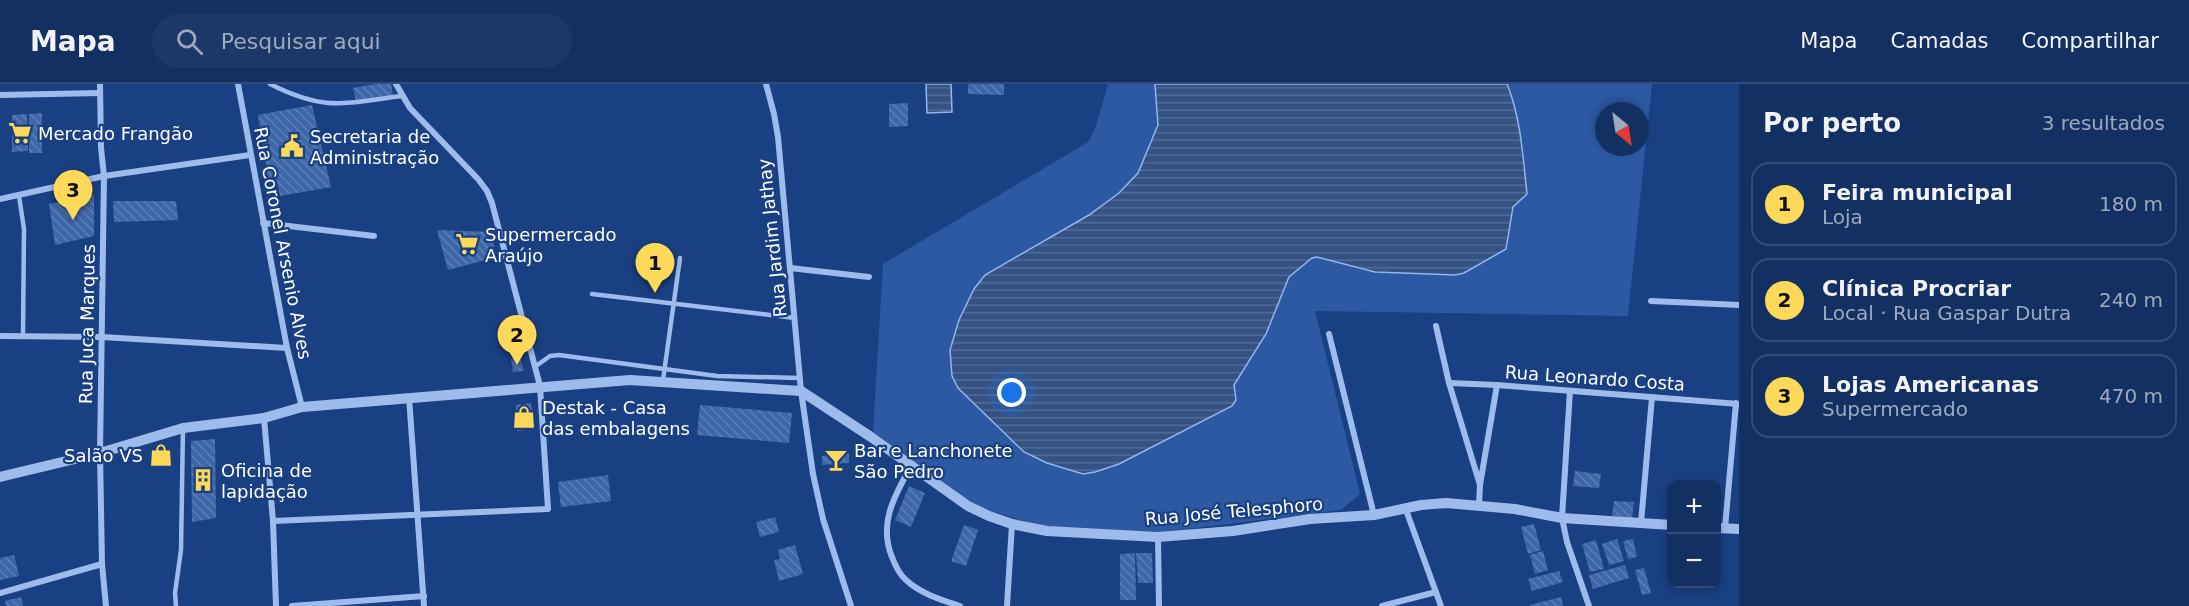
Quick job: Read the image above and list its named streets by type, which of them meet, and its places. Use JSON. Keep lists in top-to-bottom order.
{
  "streets": {
    "street": [
      "Rua Jardim Jathay",
      "Rua Coronel Arsenio Alves",
      "Rua Juca Marques",
      "Rua Leonardo Costa",
      "Rua José Telesphoro"
    ]
  },
  "crossings": [
    ["Rua Jardim Jathay", "Rua José Telesphoro"]
  ],
  "places": {
    "supermarket": ["Mercado Frangão", "Supermercado Araújo"],
    "public building": ["Secretaria de Administração"],
    "shop": ["Destak - Casa das embalagens", "Salão VS"],
    "bar": ["Bar e Lanchonete São Pedro"],
    "building": ["Oficina de lapidação"]
  },
  "north": "bottom right",
  "page": {
    "header": "Mapa",
    "search": "Pesquisar aqui",
    "nav": ["Mapa", "Camadas", "Compartilhar"],
    "heading": ["Por perto", "3 resultados"],
    "list": [
      {
        "mark": "1",
        "name": "Feira municipal",
        "note": "Loja",
        "value": "180 m"
      },
      {
        "mark": "2",
        "name": "Clínica Procriar",
        "note": "Local · Rua Gaspar Dutra",
        "value": "240 m"
      },
      {
        "mark": "3",
        "name": "Lojas Americanas",
        "note": "Supermercado",
        "value": "470 m"
      }
    ],
    "pins": ["3", "1", "2"],
    "map_buttons": ["+", "−"]
  }
}
